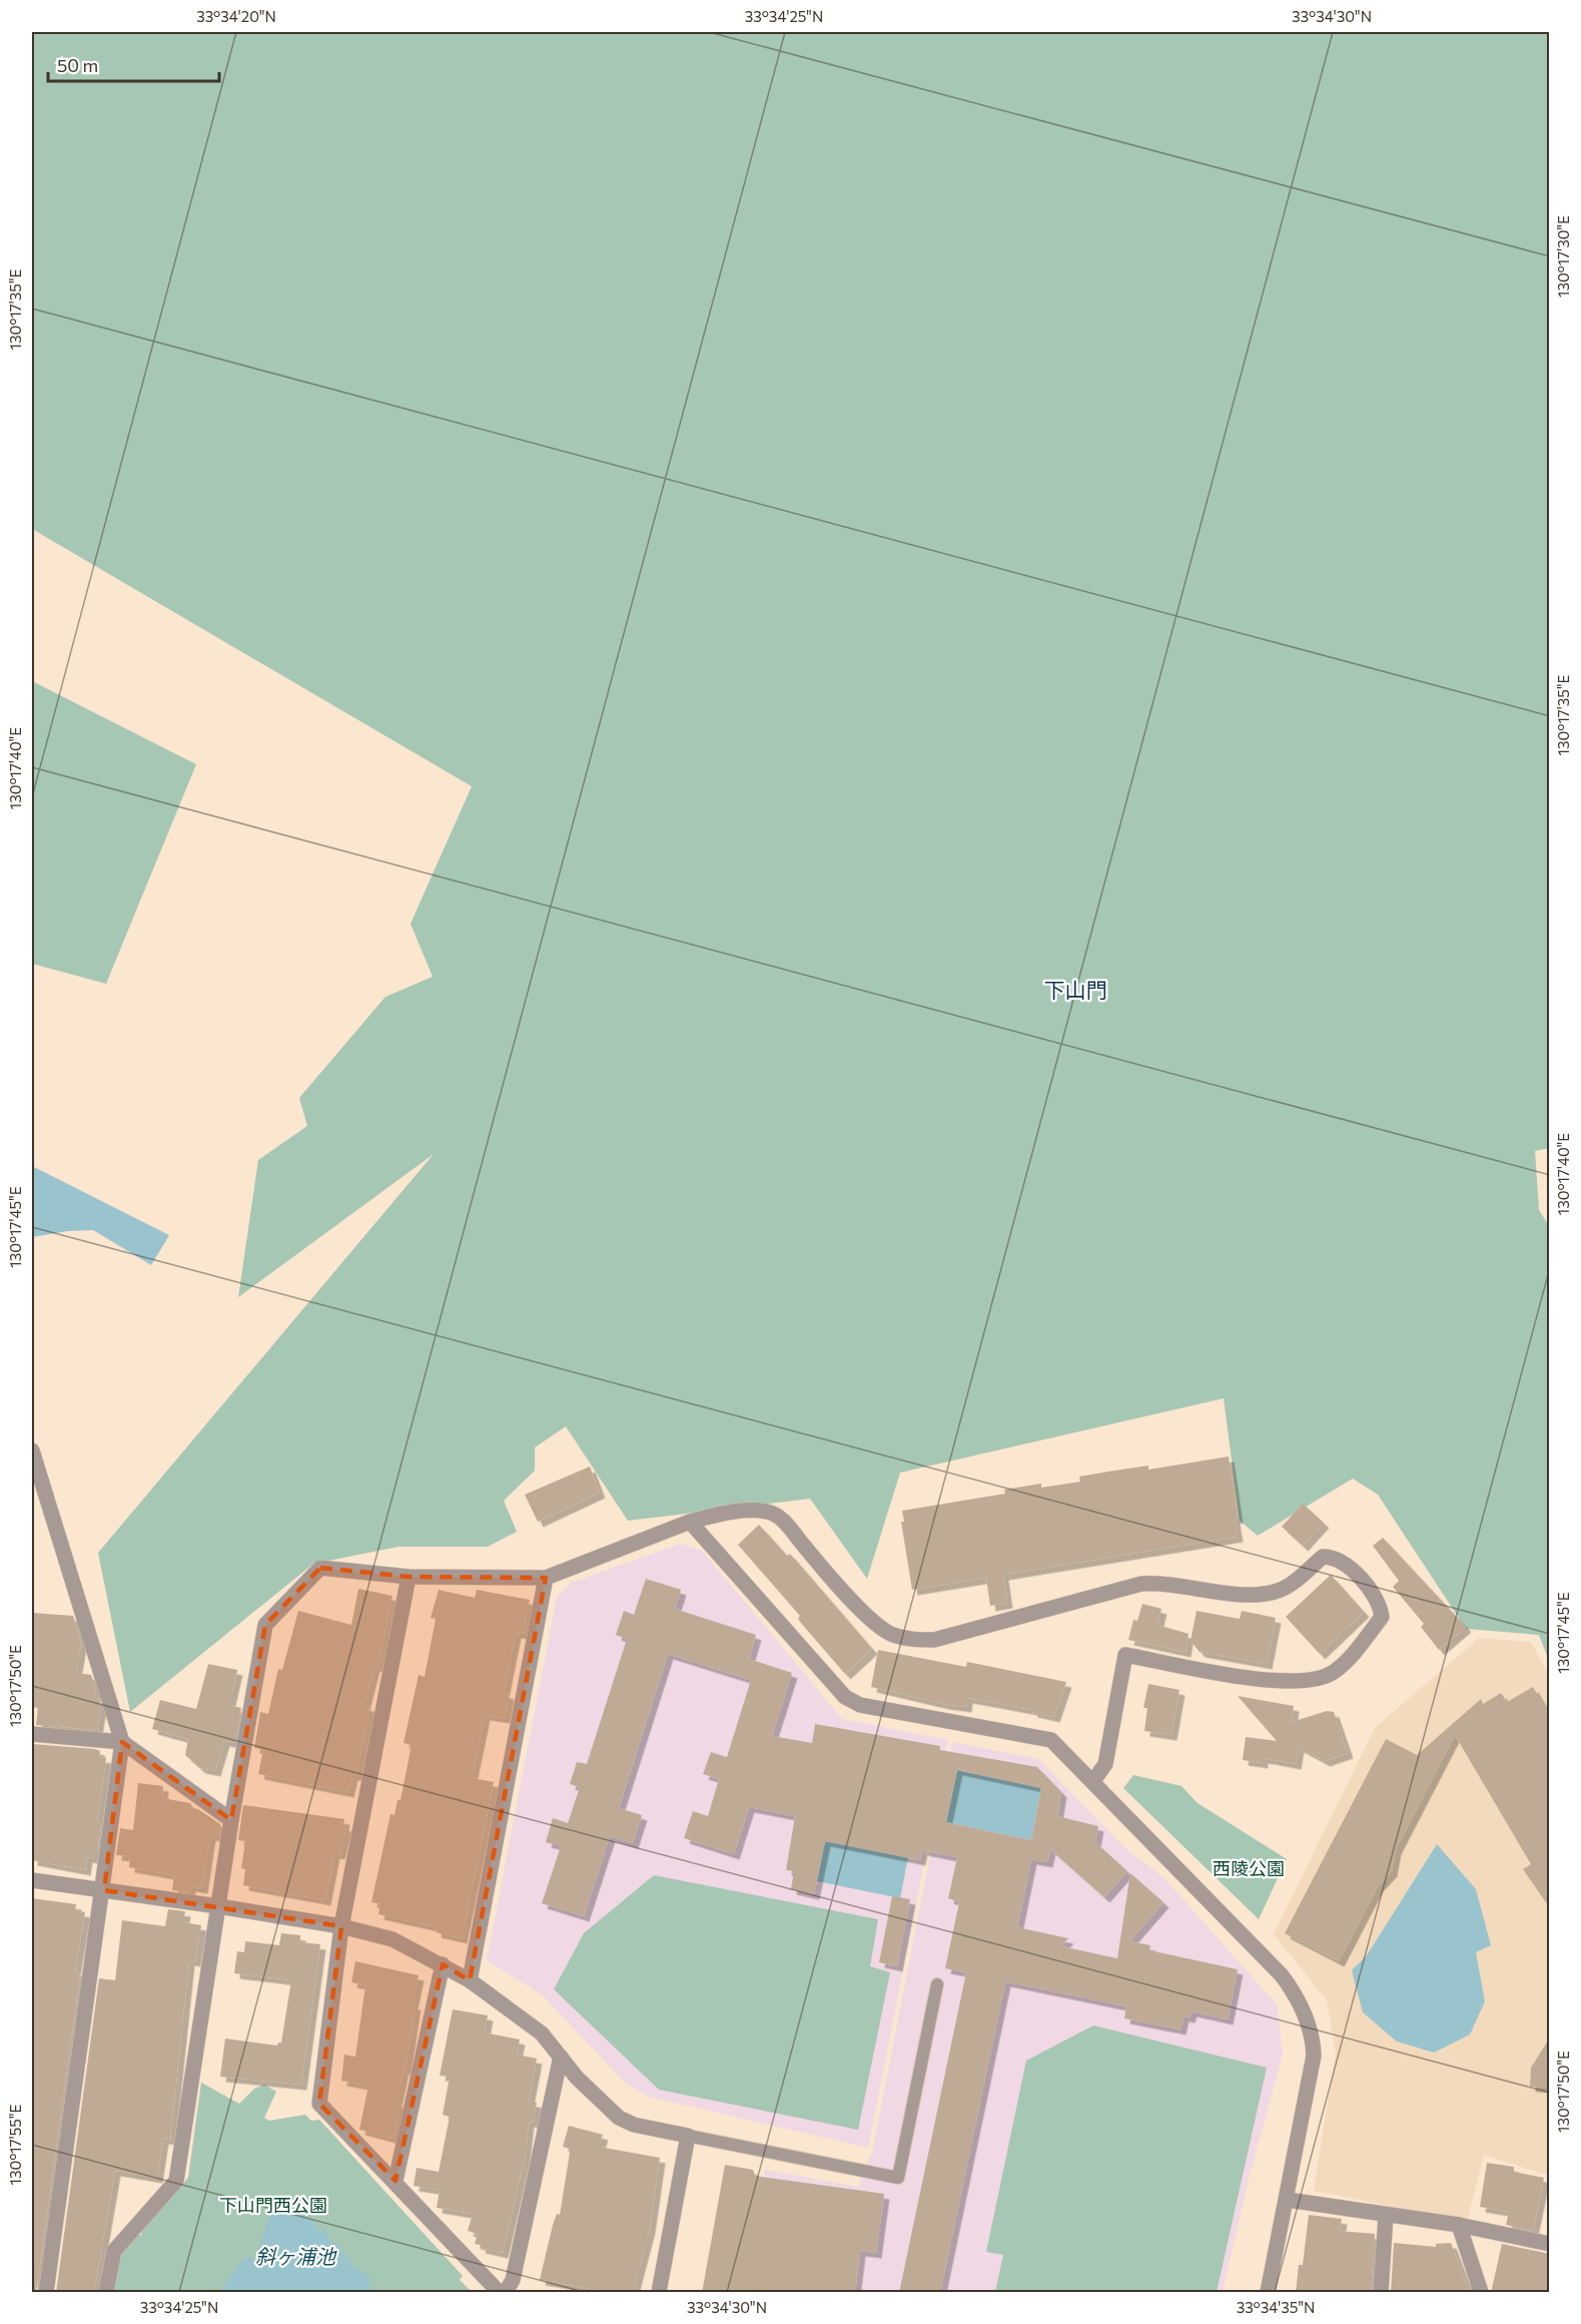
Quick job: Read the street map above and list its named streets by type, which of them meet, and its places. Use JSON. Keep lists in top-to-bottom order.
{
  "districts": ["下山門"],
  "water": ["斜ヶ浦池"],
  "parks": ["西陵公園", "下山門西公園"],
  "scale_bar": "50 m",
  "coordinates": [
    "33°34'20\"N",
    "33°34'25\"N",
    "33°34'30\"N",
    "130°17'30\"E",
    "130°17'35\"E",
    "130°17'40\"E",
    "130°17'45\"E",
    "130°17'50\"E",
    "130°17'55\"E",
    "33°34'35\"N"
  ]
}
